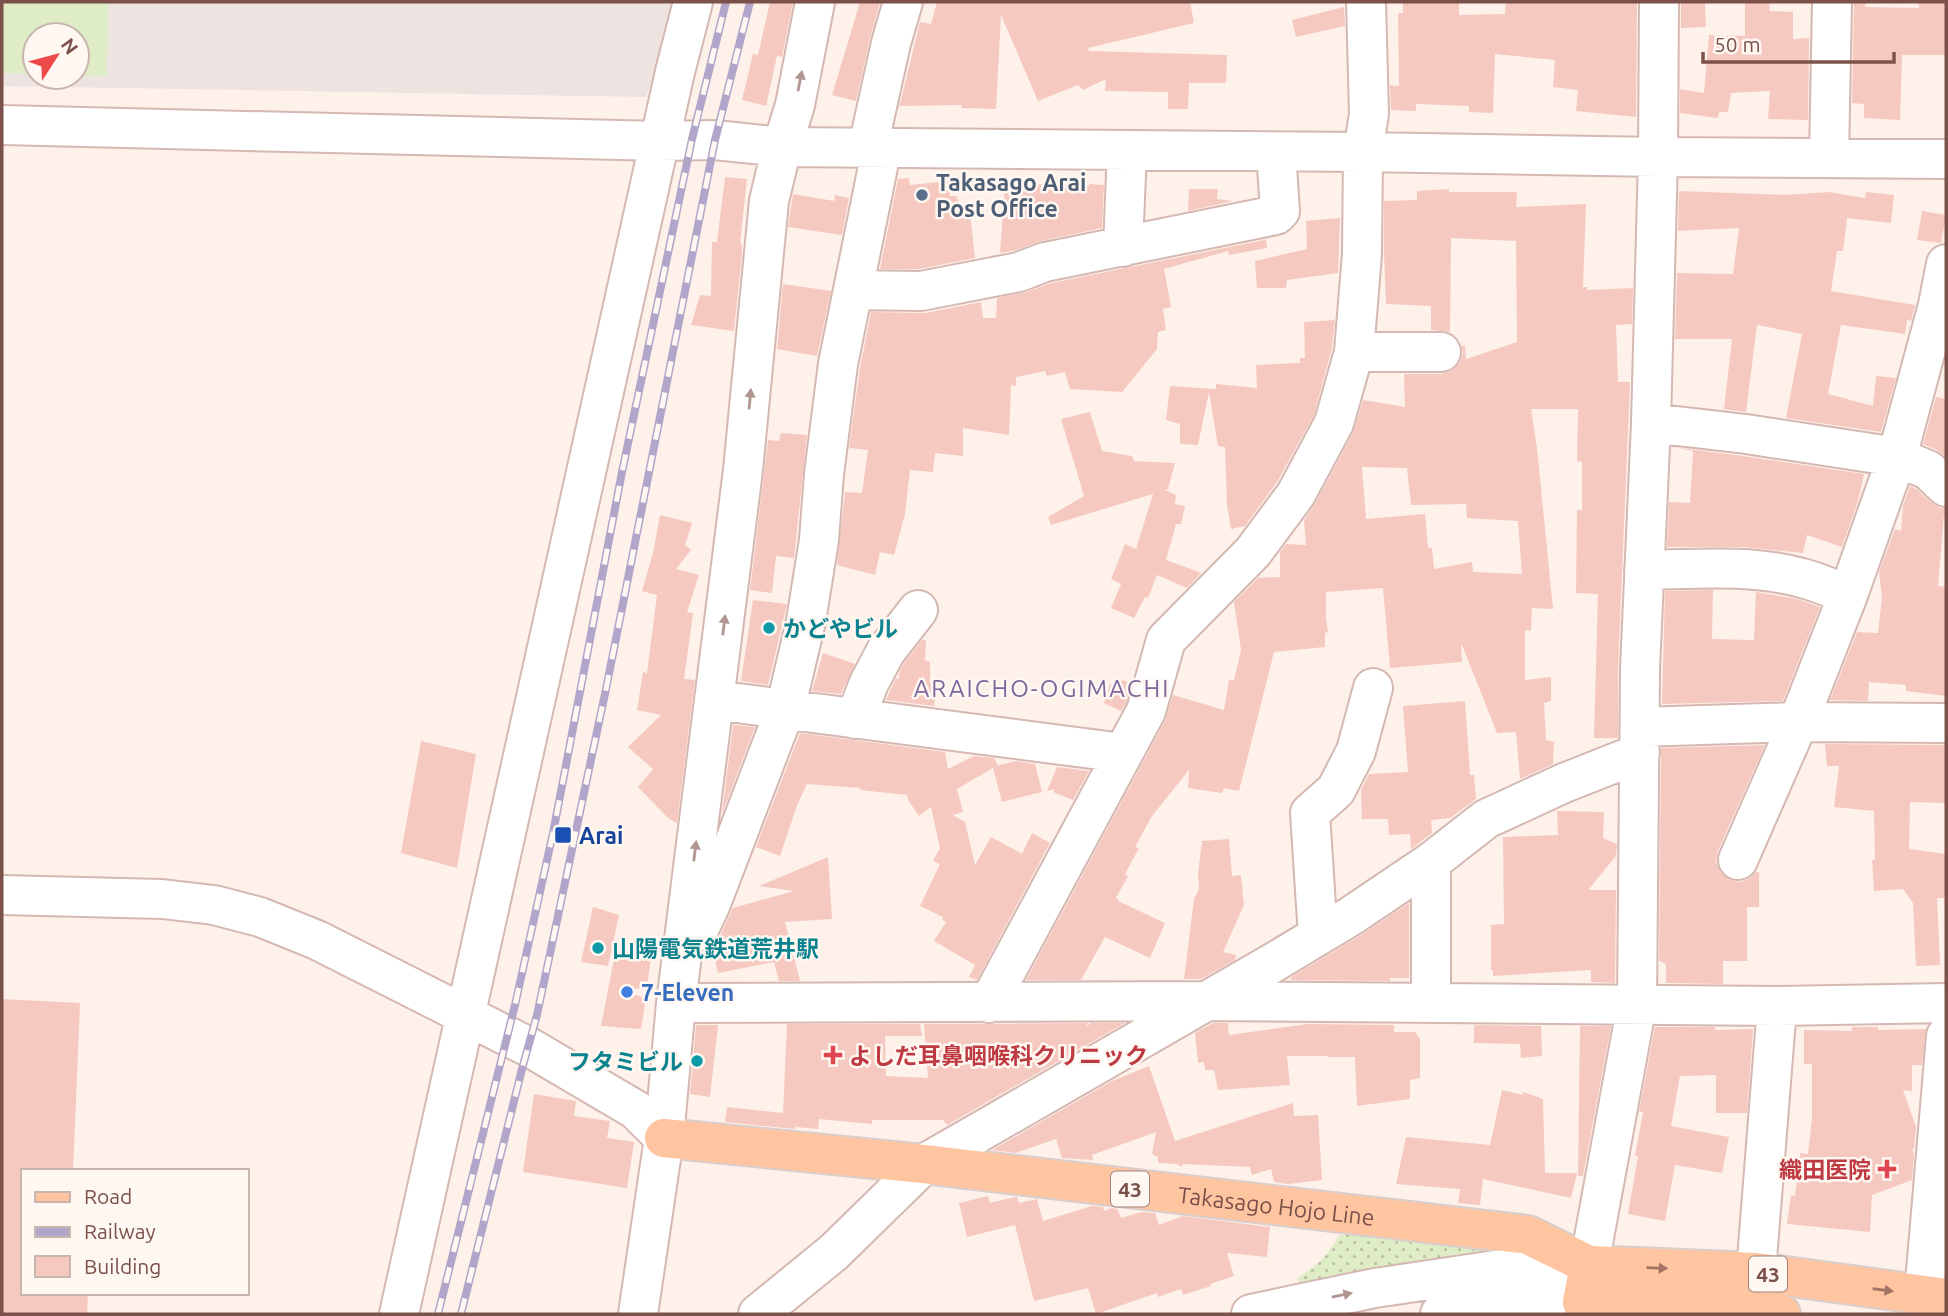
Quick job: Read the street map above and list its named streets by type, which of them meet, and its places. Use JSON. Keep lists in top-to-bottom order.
{
  "streets": {
    "main road": ["43", "Takasago Hojo Line"]
  },
  "districts": ["ARAICHO-OGIMACHI"],
  "places": {
    "other": [
      "Takasago Arai Post Office",
      "かどやビル",
      "山陽電気鉄道荒井駅",
      "7-Eleven",
      "フタミビル"
    ],
    "transit": ["Arai"],
    "health": ["よしだ耳鼻咽喉科クリニック", "織田医院"]
  },
  "legend": ["Road", "Railway", "Building"],
  "scale_bar": "50 m",
  "north": "top right"
}
